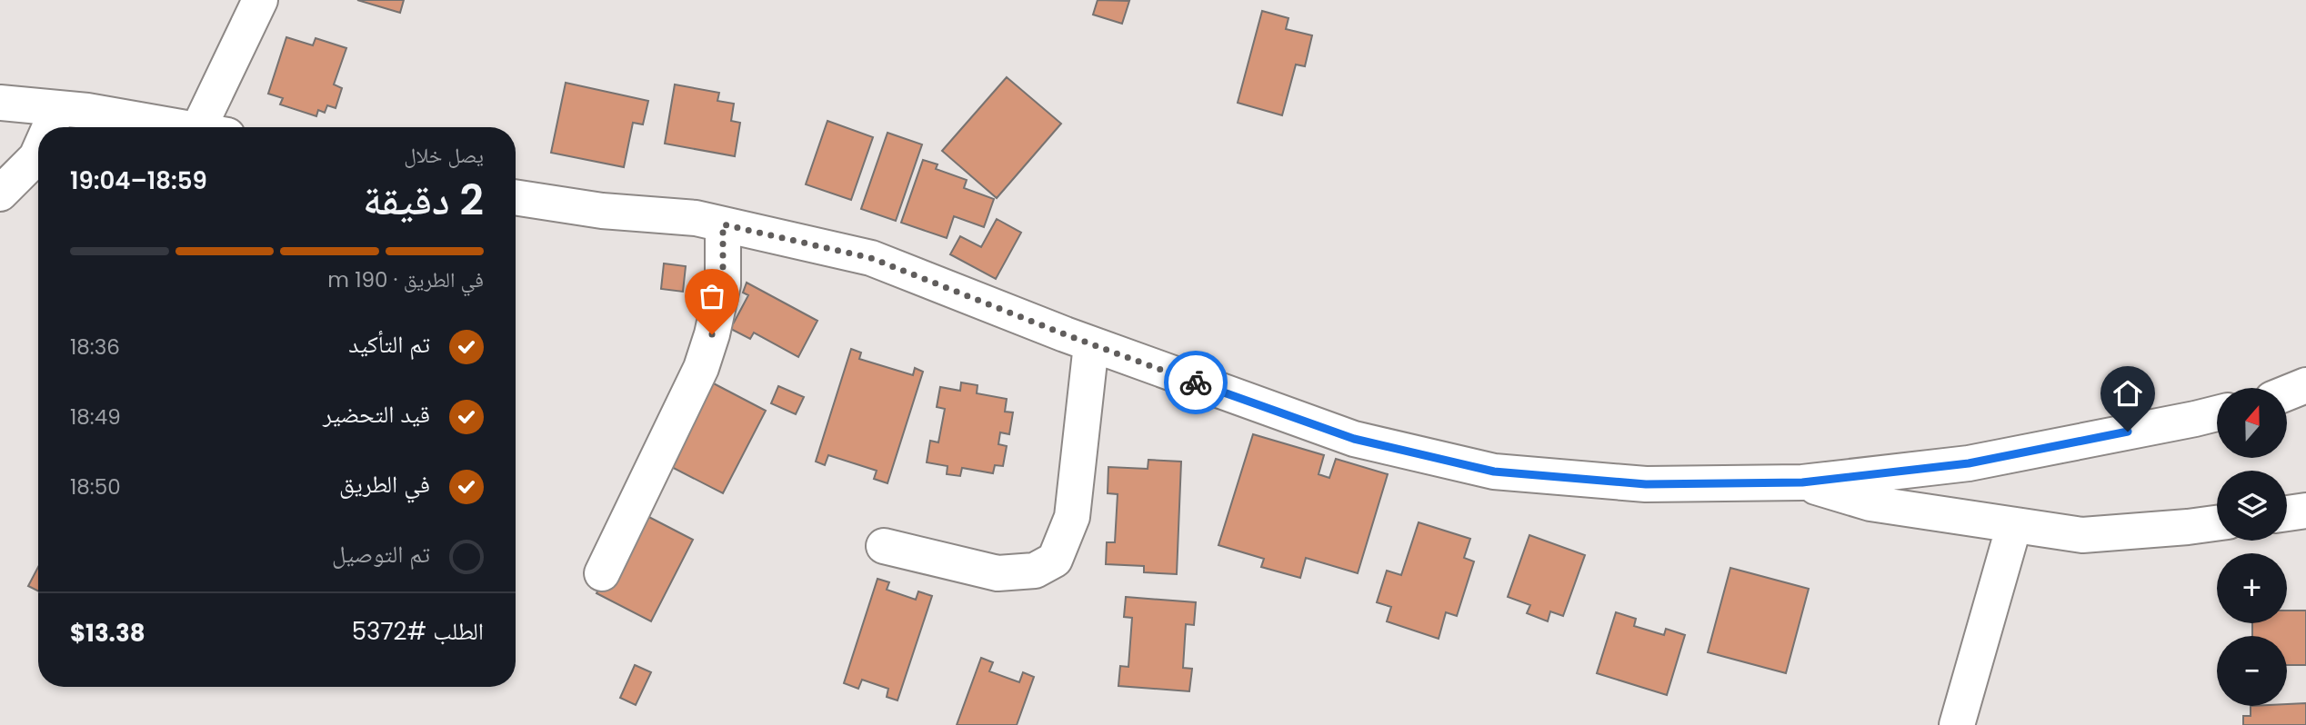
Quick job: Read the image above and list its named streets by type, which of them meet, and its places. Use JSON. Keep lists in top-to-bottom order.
{
  "north": "top",
  "page": {
    "heading": ["2 دقيقة", "يصل خلال", "18:59–19:04"],
    "panel": ["الطلب #5372", "$13.38"],
    "bar": "في الطريق · 190 m",
    "list": [
      ["تم التأكيد", "18:36"],
      ["قيد التحضير", "18:49"],
      ["في الطريق", "18:50"],
      "تم التوصيل"
    ],
    "map_buttons": ["+", "−"]
  }
}
